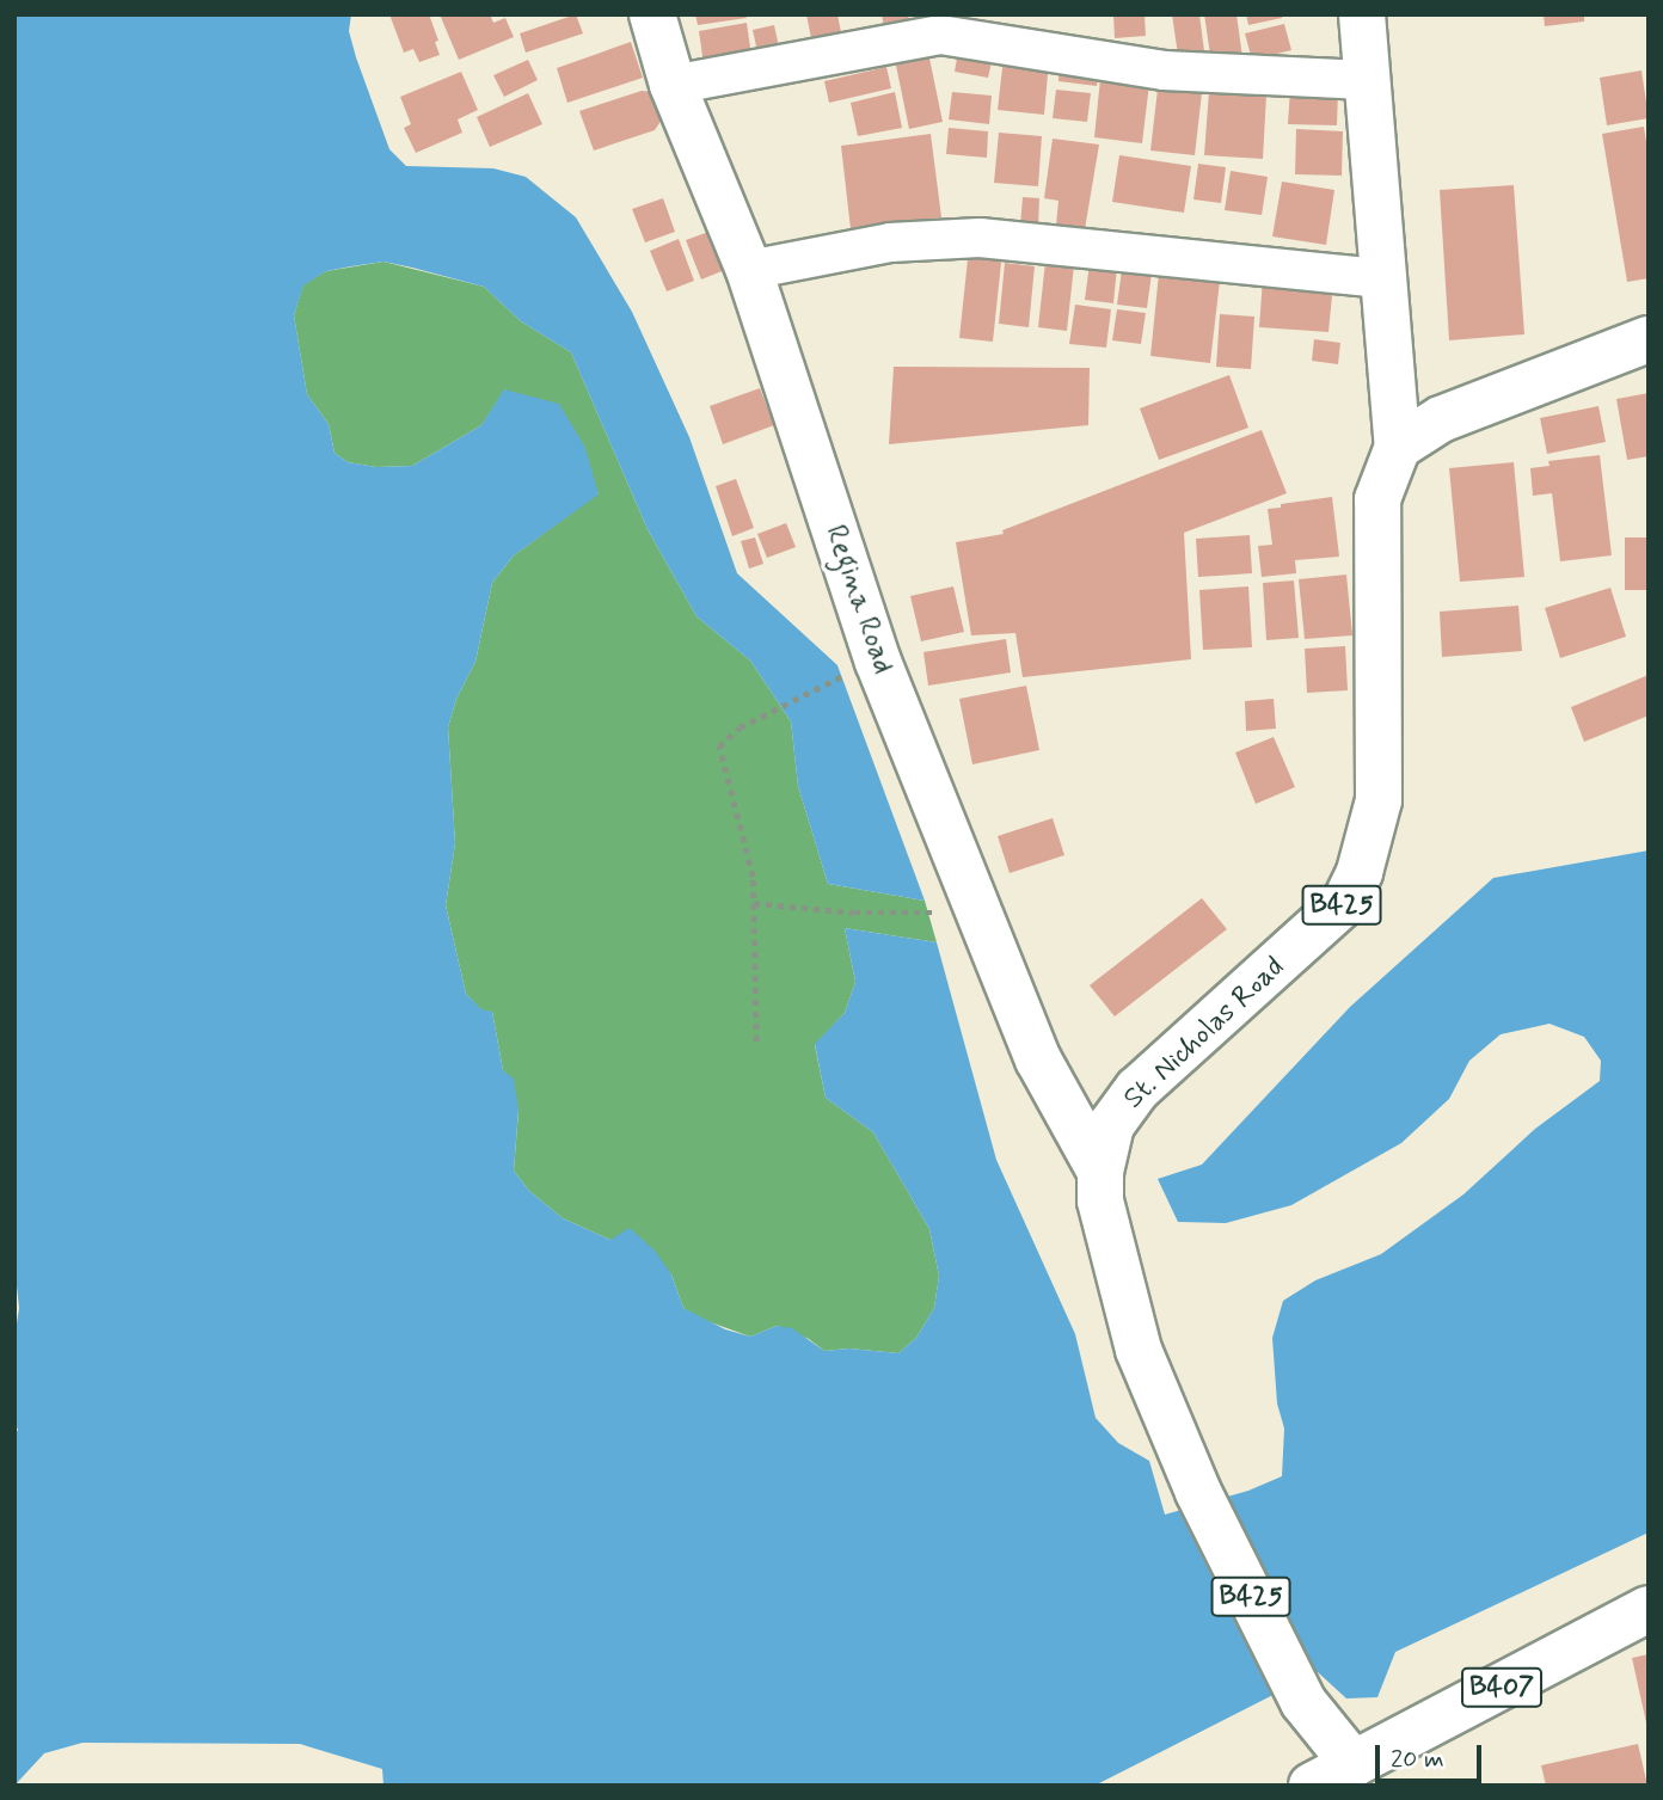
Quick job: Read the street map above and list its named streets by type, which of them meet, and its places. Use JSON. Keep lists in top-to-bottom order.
{
  "streets": {
    "main road": [
      "Regina Road",
      "B425",
      "St. Nicholas Road",
      "B407"
    ]
  },
  "crossings": [
    ["Regina Road", "St. Nicholas Road"],
    ["St. Nicholas Road", "B407"]
  ],
  "scale_bar": "20 m"
}
